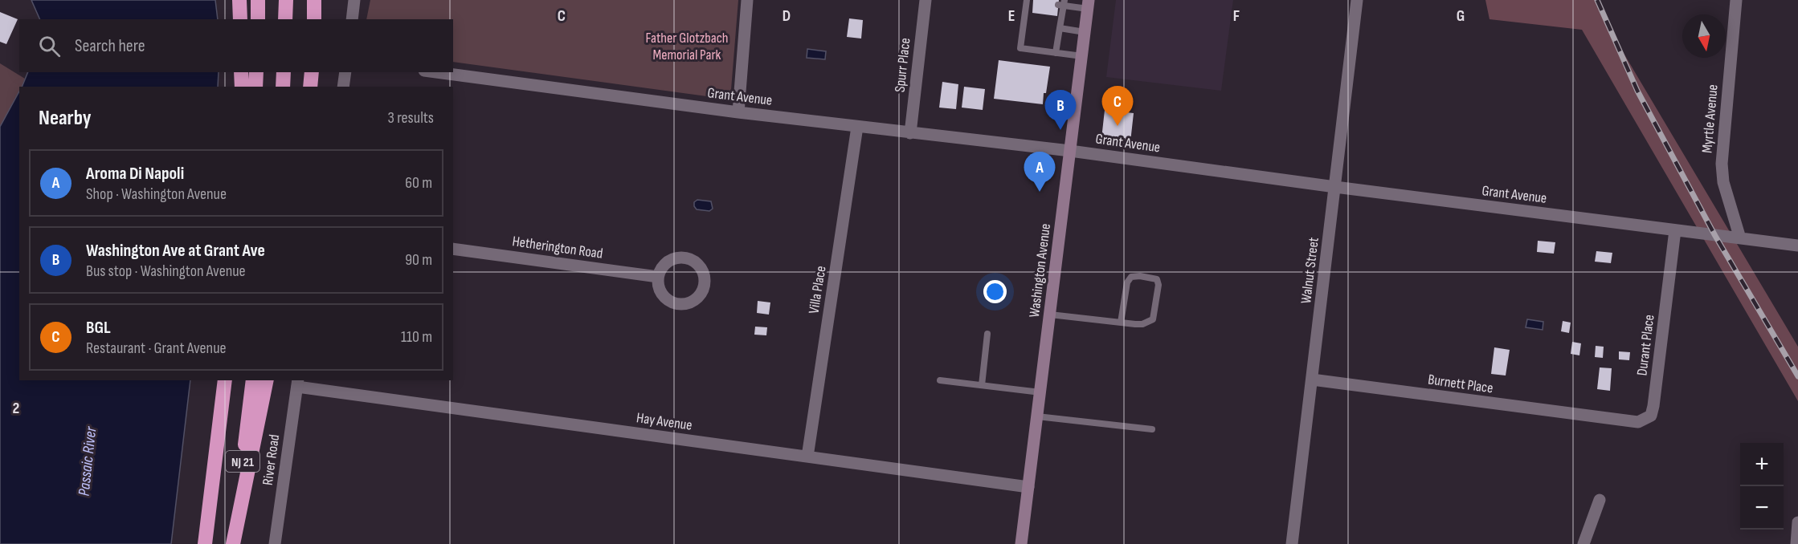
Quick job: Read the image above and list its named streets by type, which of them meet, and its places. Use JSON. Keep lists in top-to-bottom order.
{
  "streets": {
    "highway": ["NJ 21"],
    "main road": ["Washington Avenue"],
    "street": [
      "Spurr Place",
      "Grant Avenue",
      "Myrtle Avenue",
      "Hetherington Road",
      "Walnut Street",
      "Villa Place",
      "Durant Place",
      "Burnett Place",
      "Hay Avenue",
      "River Road"
    ]
  },
  "crossings": [
    ["Spurr Place", "Grant Avenue"],
    ["Grant Avenue", "Myrtle Avenue"],
    ["Grant Avenue", "Washington Avenue"],
    ["Grant Avenue", "Walnut Street"],
    ["Grant Avenue", "Villa Place"],
    ["Grant Avenue", "Durant Place"],
    ["Washington Avenue", "Hay Avenue"],
    ["Walnut Street", "Burnett Place"],
    ["Villa Place", "Hay Avenue"],
    ["Durant Place", "Burnett Place"],
    ["Hay Avenue", "River Road"]
  ],
  "water": ["Passaic River"],
  "parks": ["Father Glotzbach Memorial Park"],
  "north": "bottom",
  "page": {
    "search": "Search here",
    "pins": ["C", "B", "A"],
    "heading": ["Nearby", "3 results"],
    "list": [
      {
        "mark": "A",
        "name": "Aroma Di Napoli",
        "note": "Shop · Washington Avenue",
        "value": "60 m"
      },
      {
        "mark": "B",
        "name": "Washington Ave at Grant Ave",
        "note": "Bus stop · Washington Avenue",
        "value": "90 m"
      },
      {
        "mark": "C",
        "name": "BGL",
        "note": "Restaurant · Grant Avenue",
        "value": "110 m"
      }
    ],
    "map_buttons": ["+", "−"]
  },
  "grid": {
    "columns": [
      "C",
      "D",
      "E",
      "F",
      "G"
    ],
    "rows": ["2"]
  }
}
